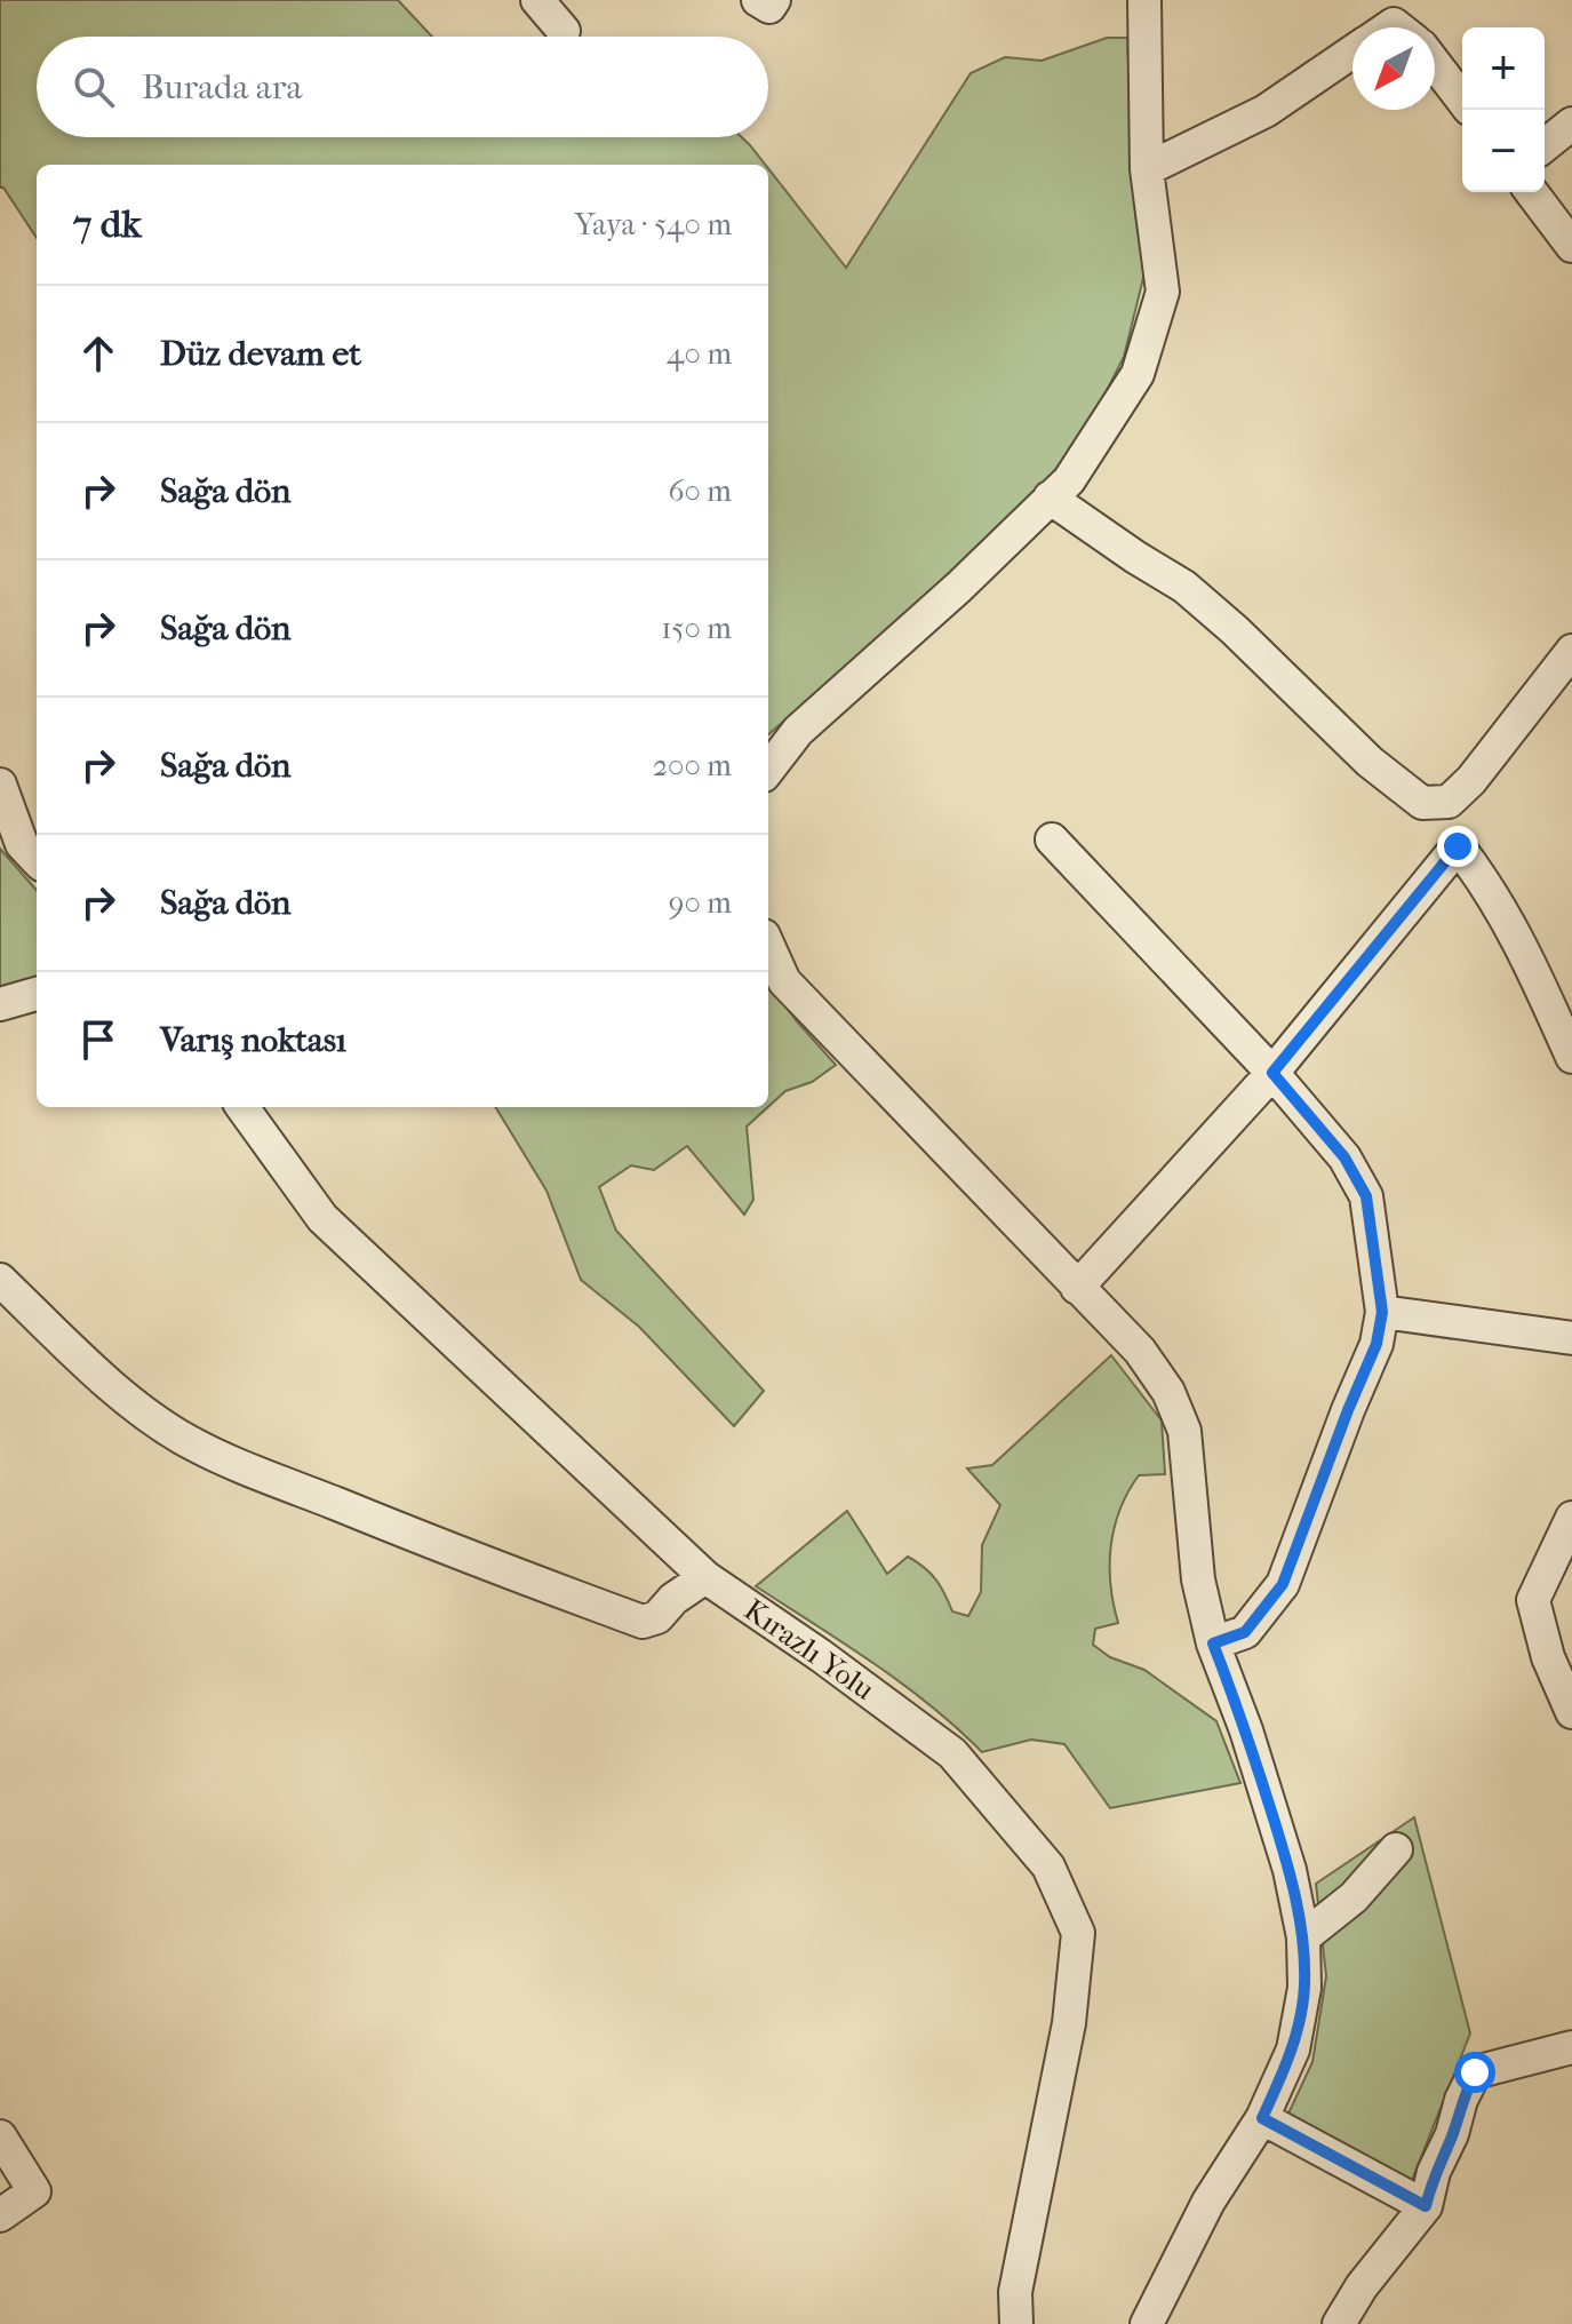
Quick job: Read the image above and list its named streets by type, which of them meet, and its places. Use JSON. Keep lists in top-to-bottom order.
{
  "streets": {
    "street": ["Kırazlı Yolu"]
  },
  "north": "bottom left",
  "page": {
    "map_buttons": ["+", "−"],
    "search": "Burada ara",
    "heading": ["7 dk", "Yaya · 540 m"],
    "list": [
      ["Düz devam et", "40 m"],
      ["Sağa dön", "60 m"],
      ["Sağa dön", "150 m"],
      ["Sağa dön", "200 m"],
      ["Sağa dön", "90 m"],
      "Varış noktası"
    ]
  }
}
